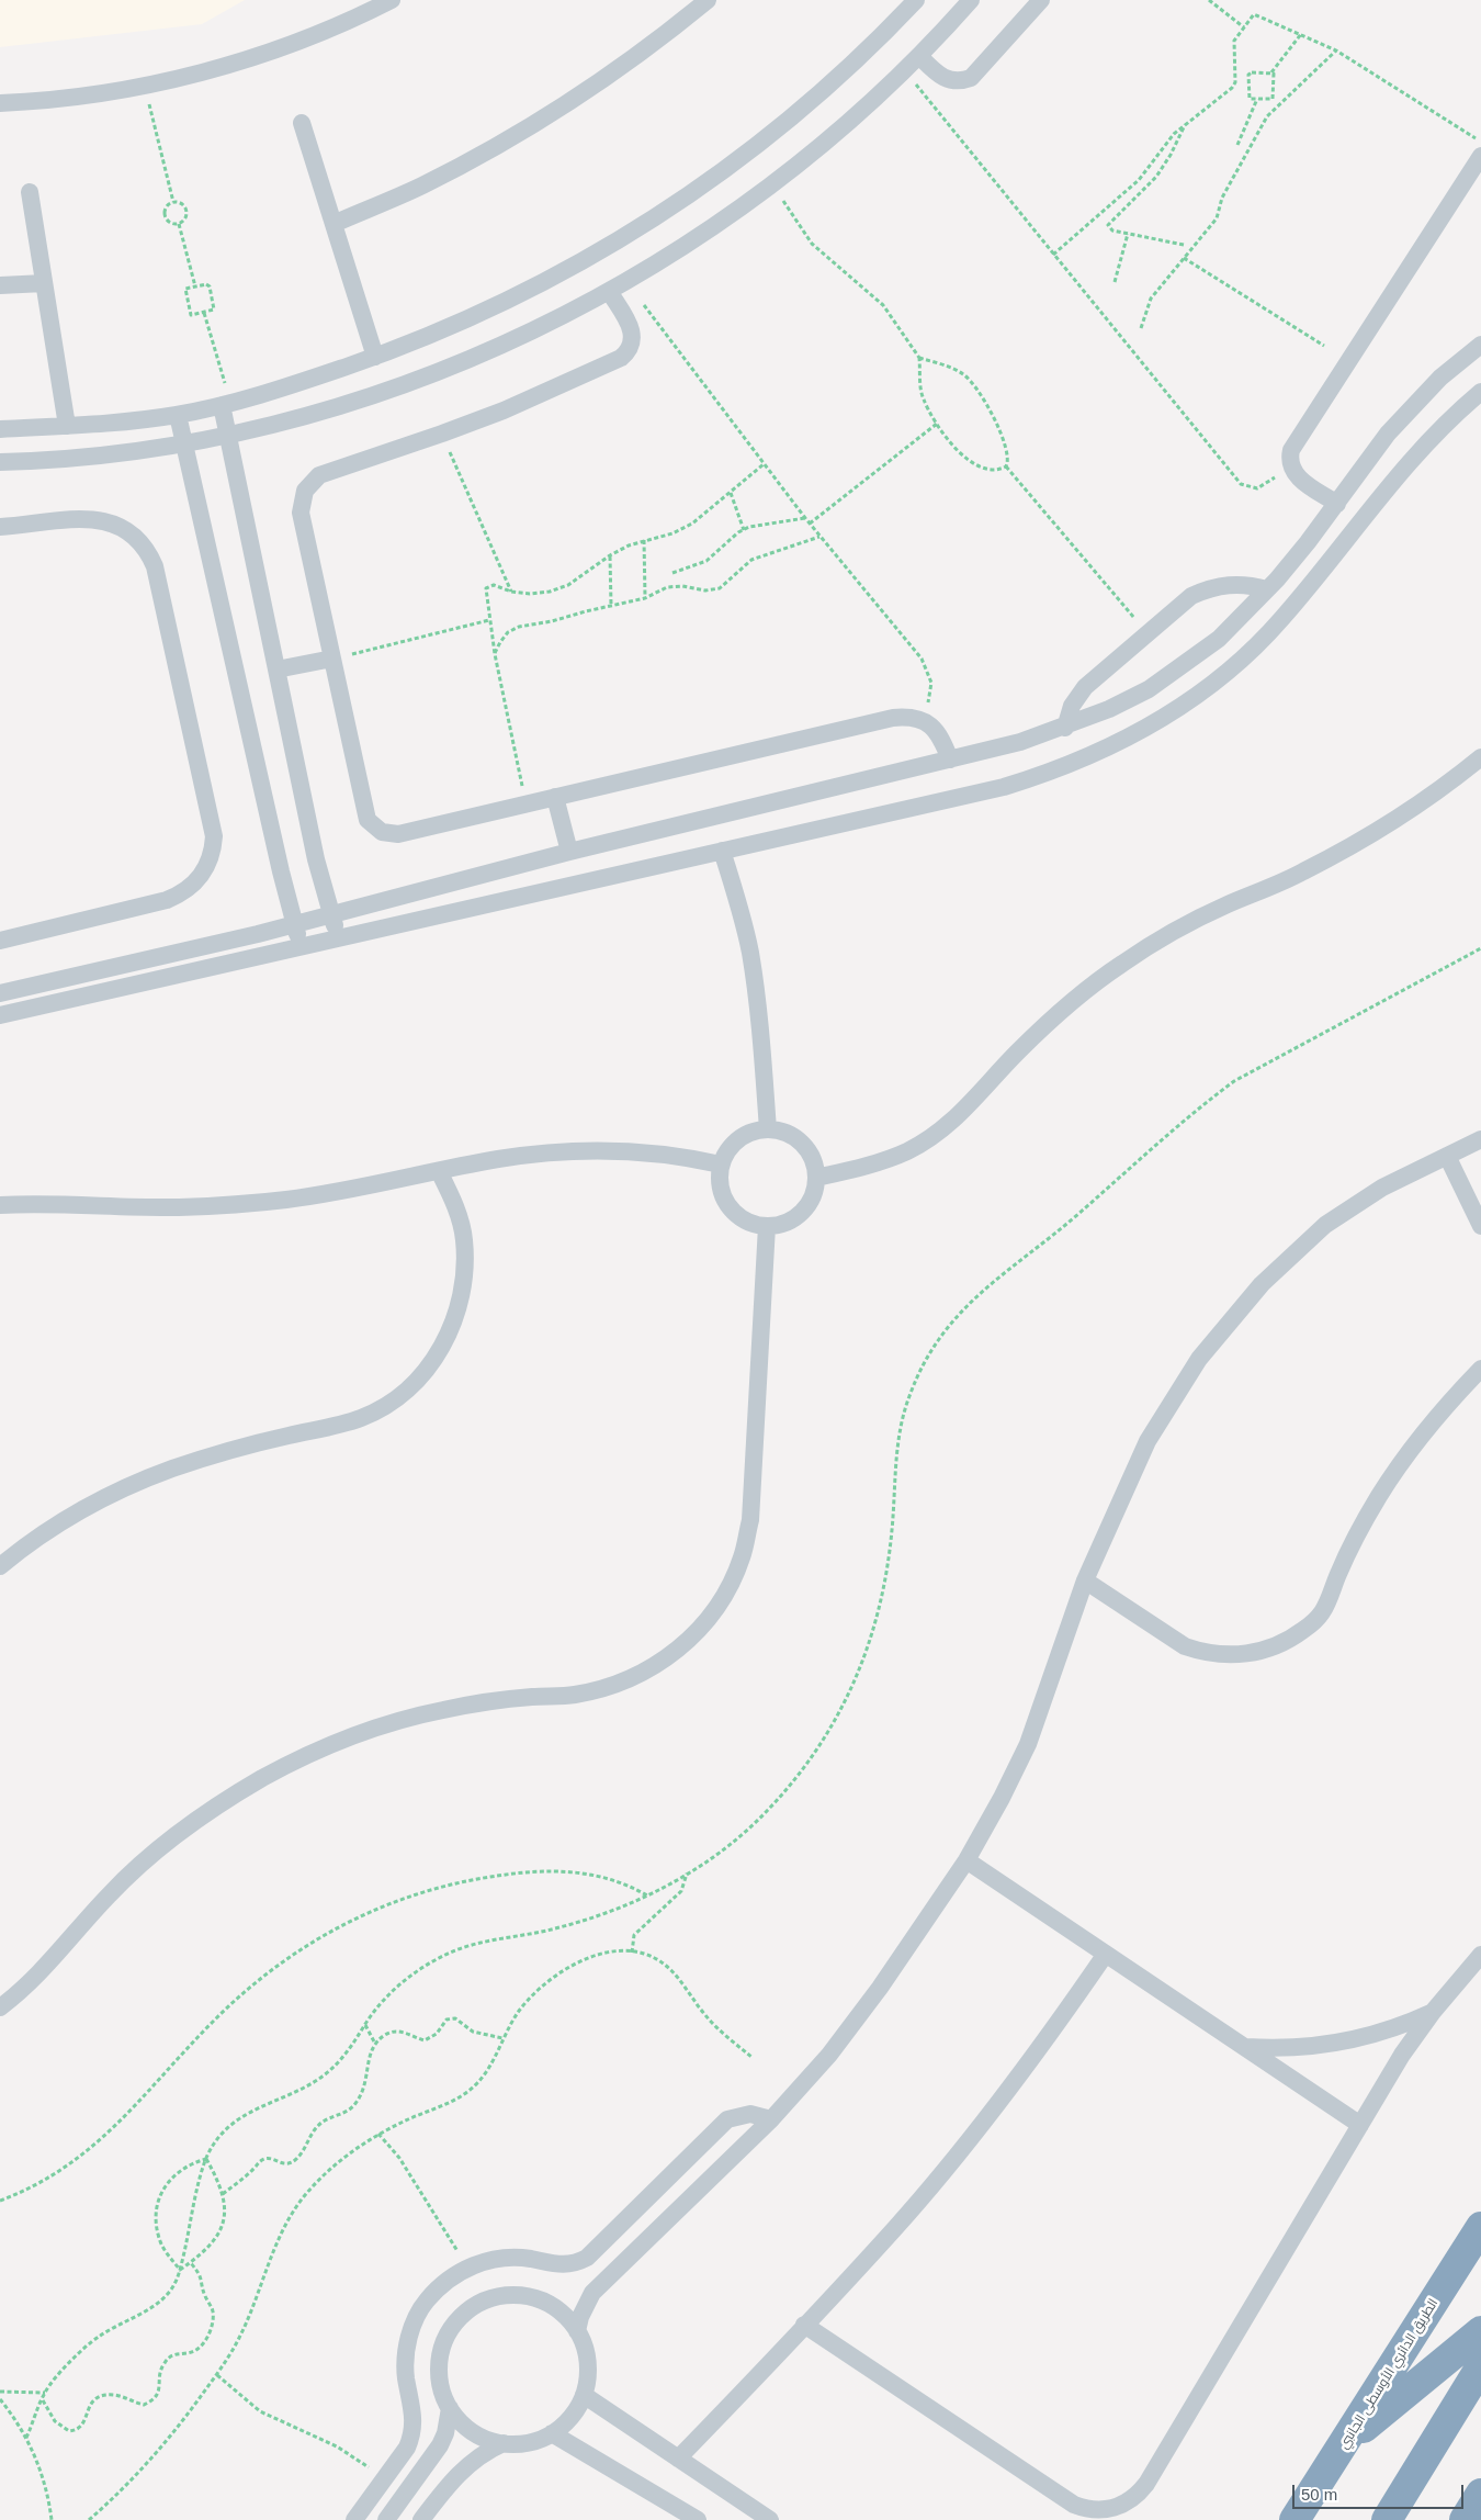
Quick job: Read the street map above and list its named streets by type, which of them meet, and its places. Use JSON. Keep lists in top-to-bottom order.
{
  "streets": {
    "highway": ["الطريق الدائري الأوسطى الجانبي"]
  },
  "scale_bar": "50 m"
}
